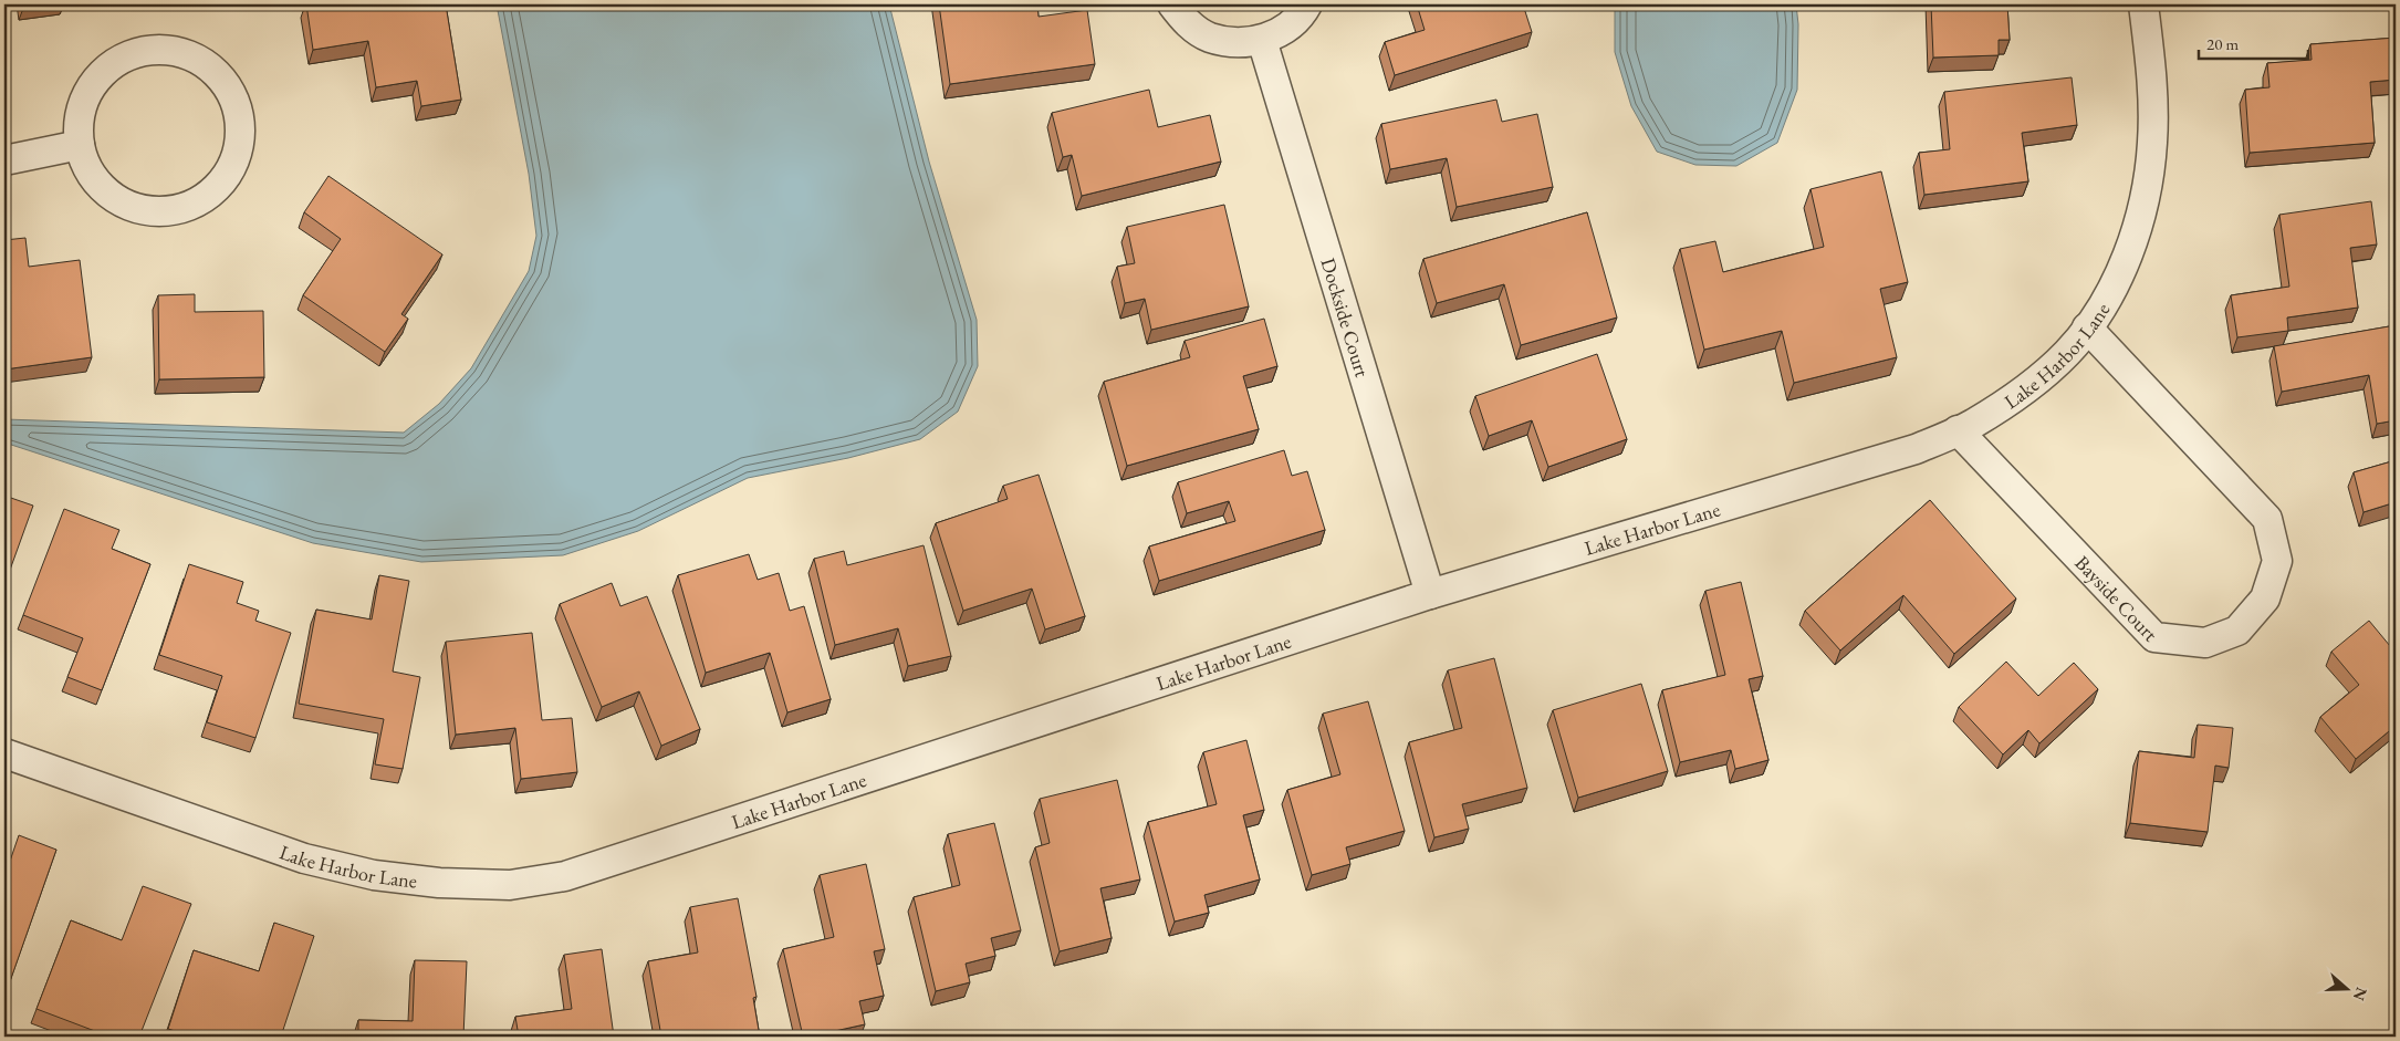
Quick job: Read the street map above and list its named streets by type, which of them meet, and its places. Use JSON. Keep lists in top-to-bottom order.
{
  "streets": {
    "street": ["Dockside Court", "Lake Harbor Lane", "Bayside Court"]
  },
  "crossings": [
    ["Dockside Court", "Lake Harbor Lane"],
    ["Lake Harbor Lane", "Bayside Court"]
  ],
  "scale_bar": "20 m",
  "north": "right"
}
